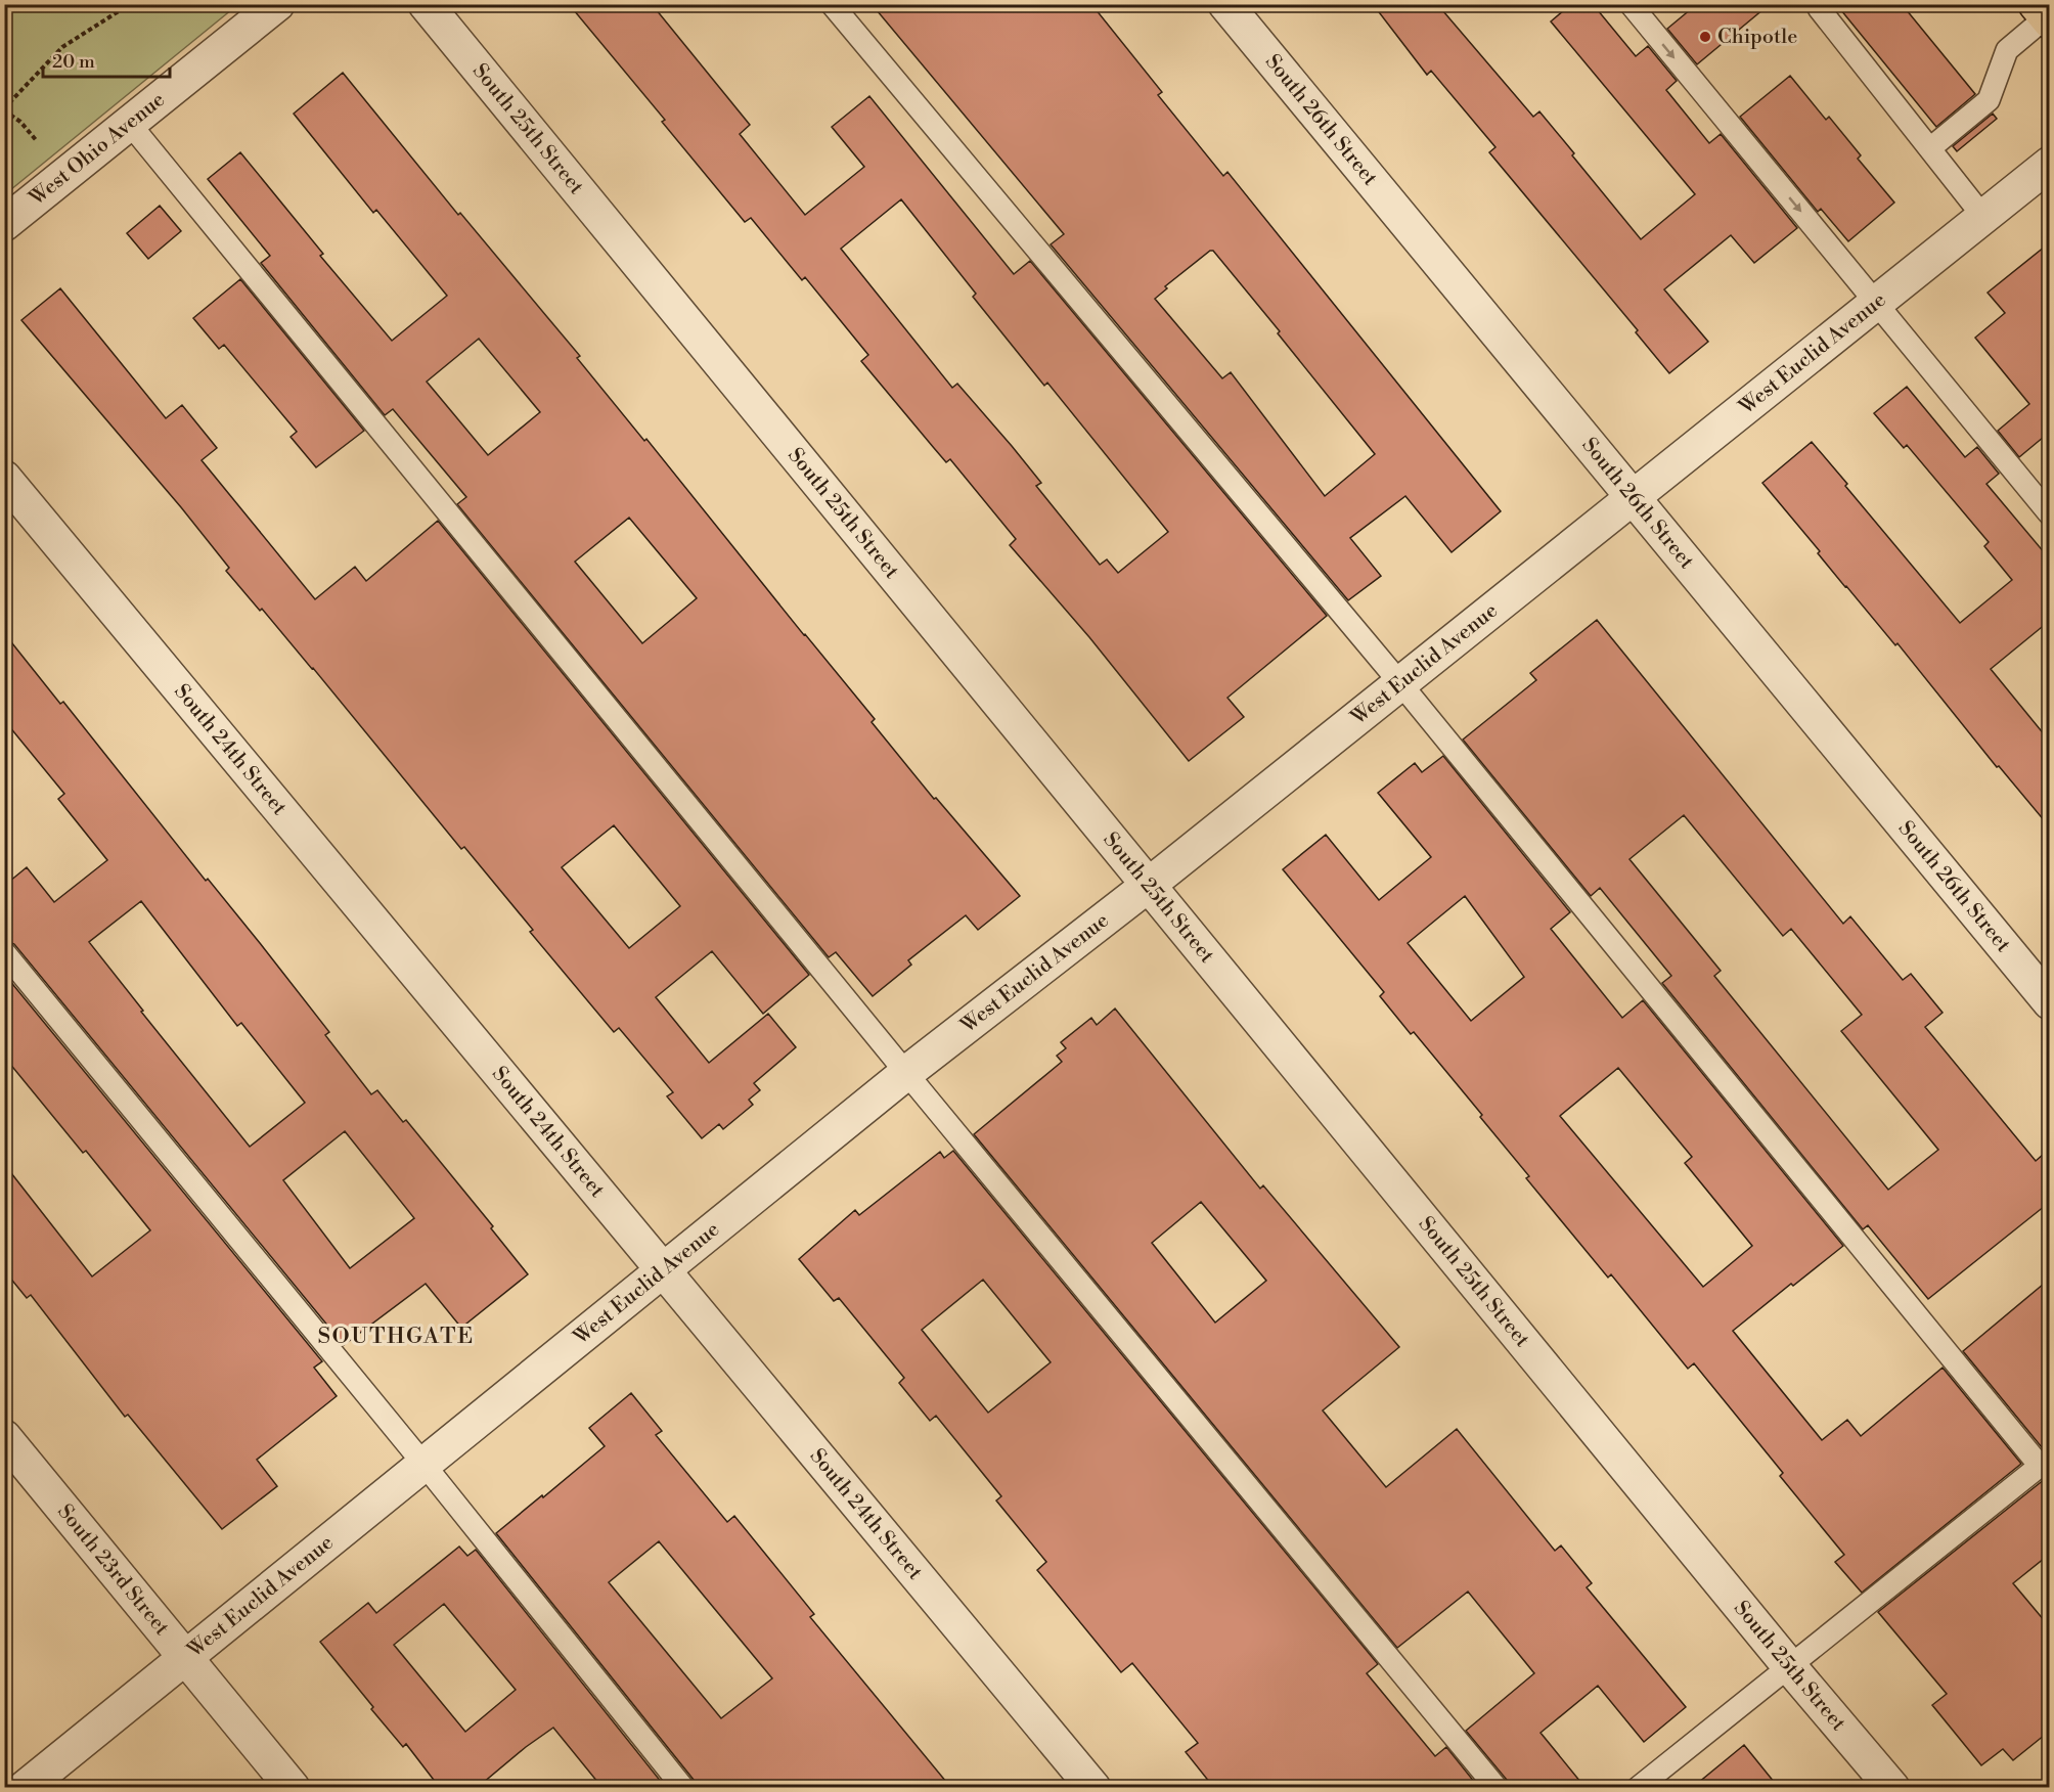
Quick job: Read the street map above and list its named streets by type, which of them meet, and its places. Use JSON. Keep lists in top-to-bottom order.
{
  "streets": {
    "street": [
      "South 26th Street",
      "South 25th Street",
      "West Ohio Avenue",
      "West Euclid Avenue",
      "South 24th Street",
      "South 23rd Street"
    ]
  },
  "crossings": [
    ["South 26th Street", "West Euclid Avenue"],
    ["South 25th Street", "West Euclid Avenue"],
    ["West Euclid Avenue", "South 24th Street"],
    ["West Euclid Avenue", "South 23rd Street"]
  ],
  "districts": ["SOUTHGATE"],
  "places": ["Chipotle"],
  "scale_bar": "20 m"
}
